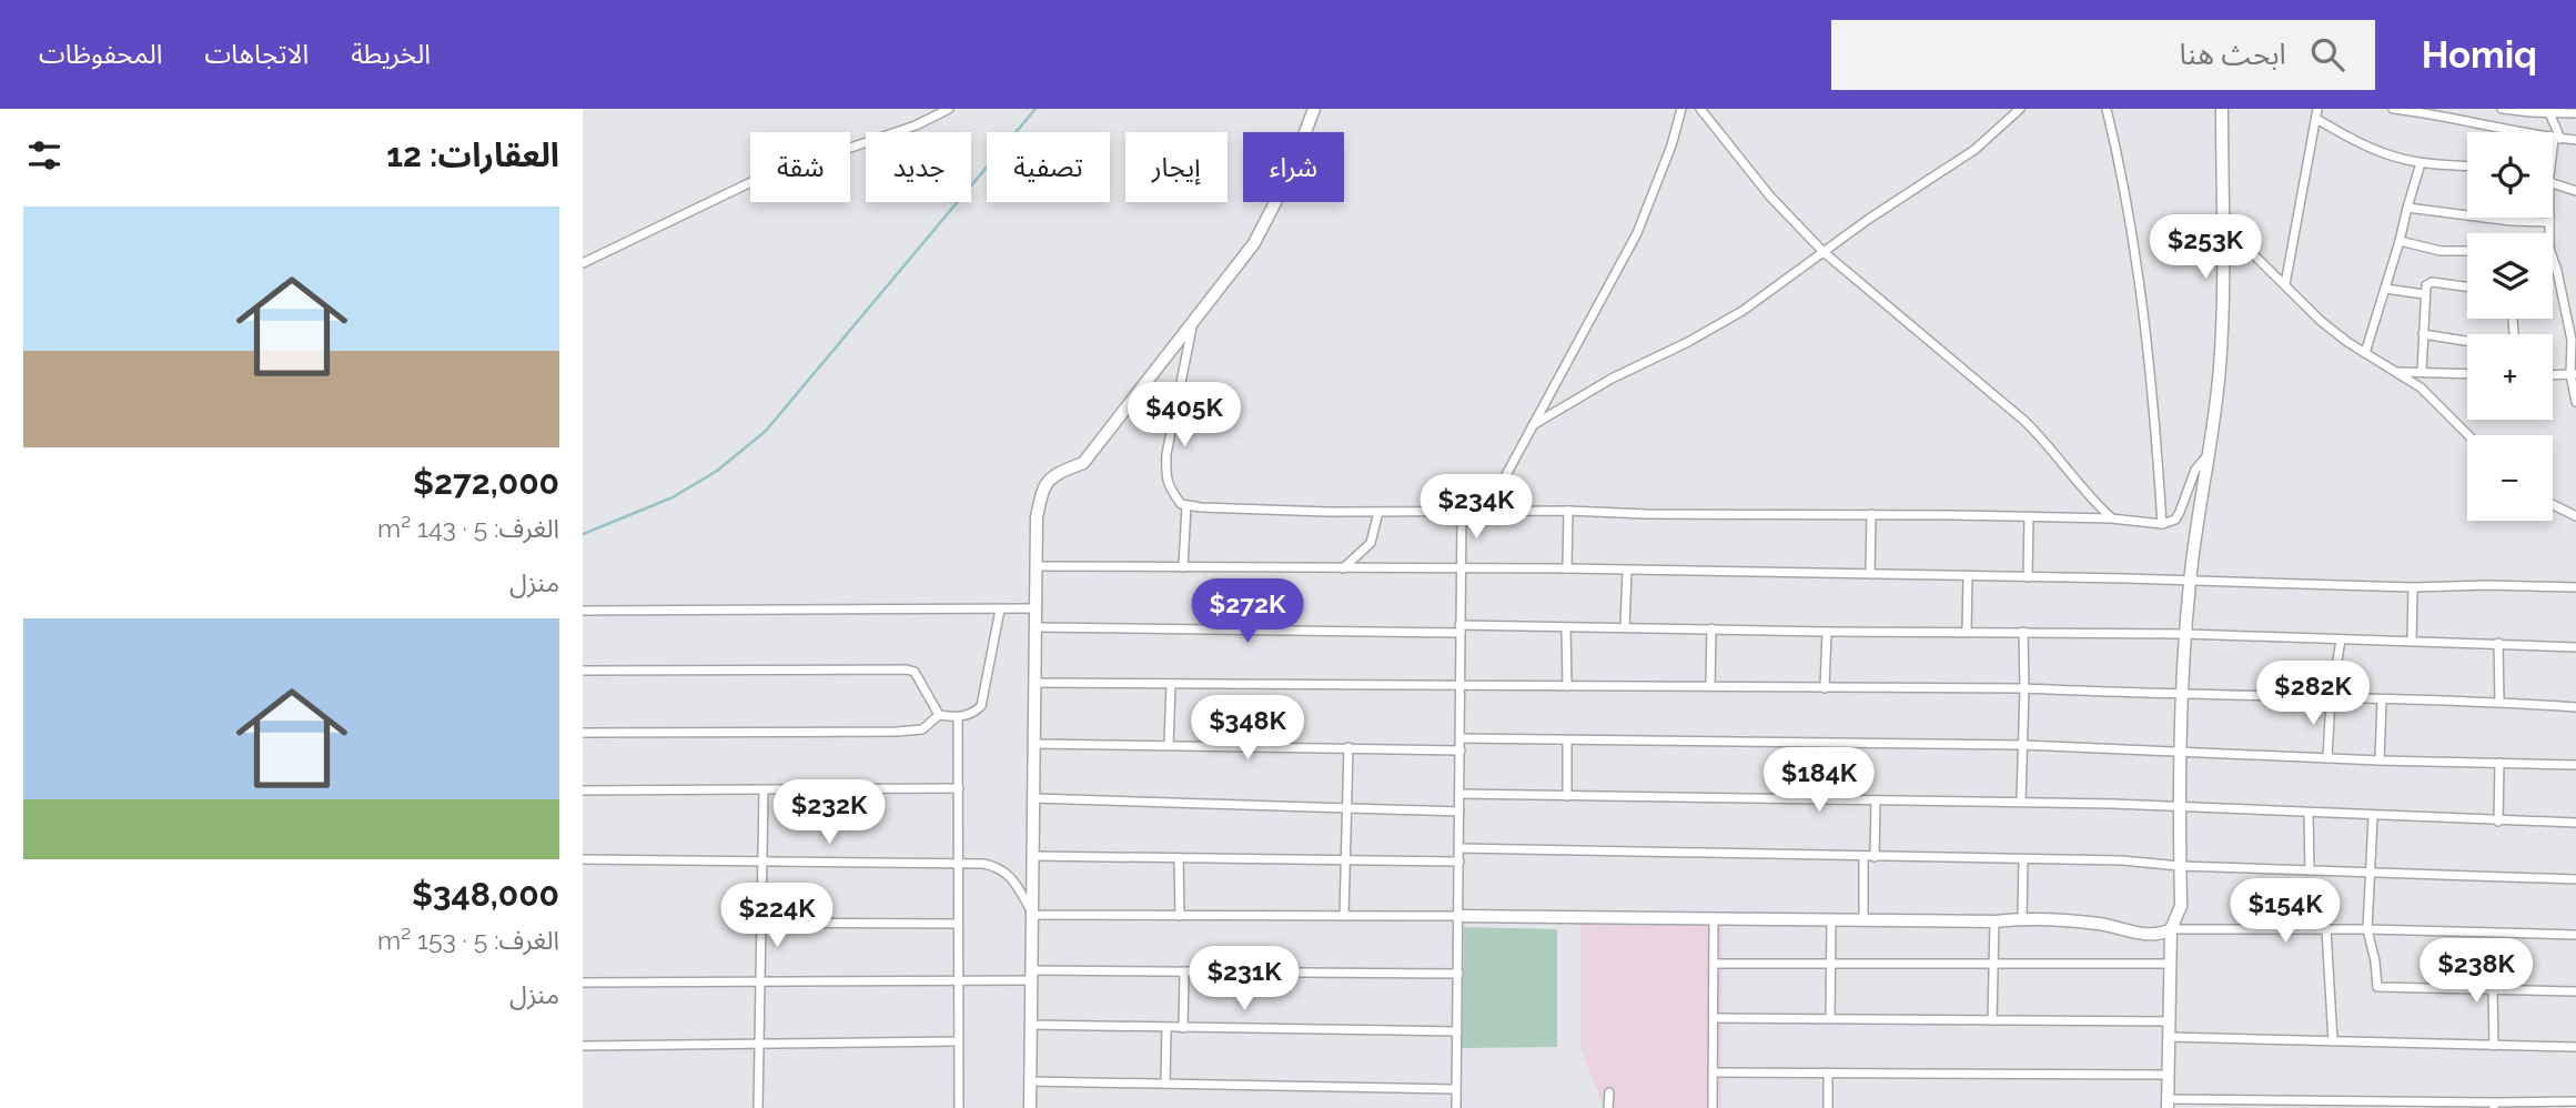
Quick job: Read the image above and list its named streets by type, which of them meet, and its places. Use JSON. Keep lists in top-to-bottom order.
{
  "page": {
    "header": "Homiq",
    "search": "ابحث هنا",
    "nav": ["الخريطة", "الاتجاهات", "المحفوظات"],
    "heading": "العقارات: 12",
    "map_buttons": ["+", "−"],
    "chip": [
      "شراء",
      "إيجار",
      "تصفية",
      "جديد",
      "شقة"
    ],
    "list": [
      {
        "name": "$272,000",
        "note": "الغرف: 5 · 143 m² · منزل"
      },
      {
        "name": "$348,000",
        "note": "الغرف: 5 · 153 m² · منزل"
      }
    ],
    "price": [
      "$253K",
      "$405K",
      "$234K",
      "$272K",
      "$282K",
      "$348K",
      "$184K",
      "$232K",
      "$154K",
      "$224K",
      "$238K",
      "$231K"
    ]
  }
}
